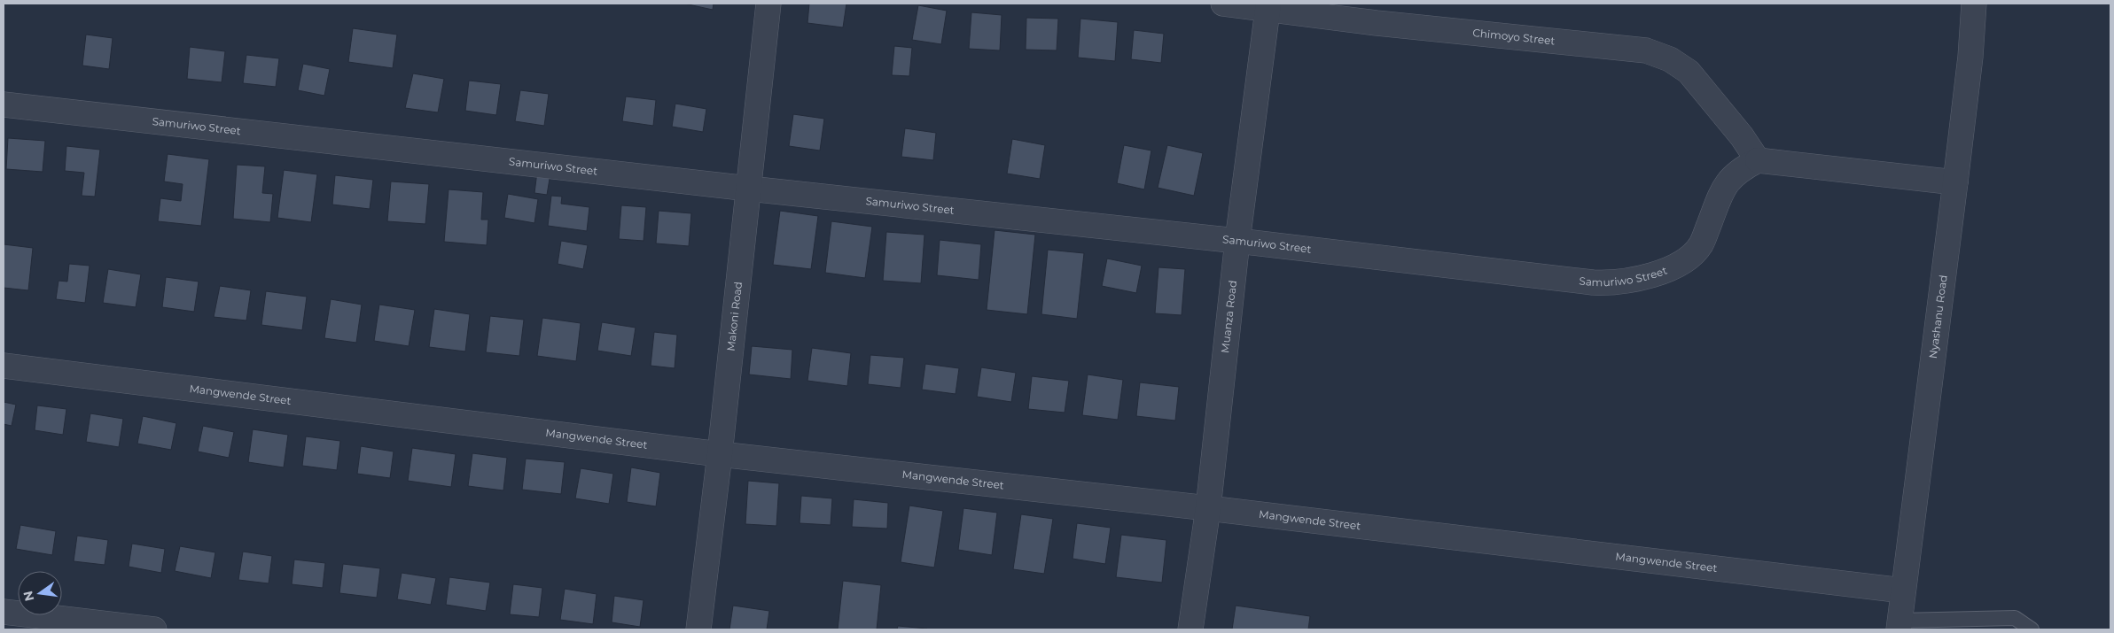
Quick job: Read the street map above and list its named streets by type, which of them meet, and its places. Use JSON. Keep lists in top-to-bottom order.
{
  "streets": {
    "street": [
      "Chimoyo Street",
      "Samuriwo Street",
      "Muanza Road",
      "Makoni Road",
      "Nyashanu Road",
      "Mangwende Street"
    ]
  },
  "crossings": [
    ["Chimoyo Street", "Samuriwo Street"],
    ["Chimoyo Street", "Muanza Road"],
    ["Samuriwo Street", "Muanza Road"],
    ["Samuriwo Street", "Makoni Road"],
    ["Muanza Road", "Mangwende Street"],
    ["Makoni Road", "Mangwende Street"],
    ["Nyashanu Road", "Mangwende Street"]
  ],
  "north": "left"
}
